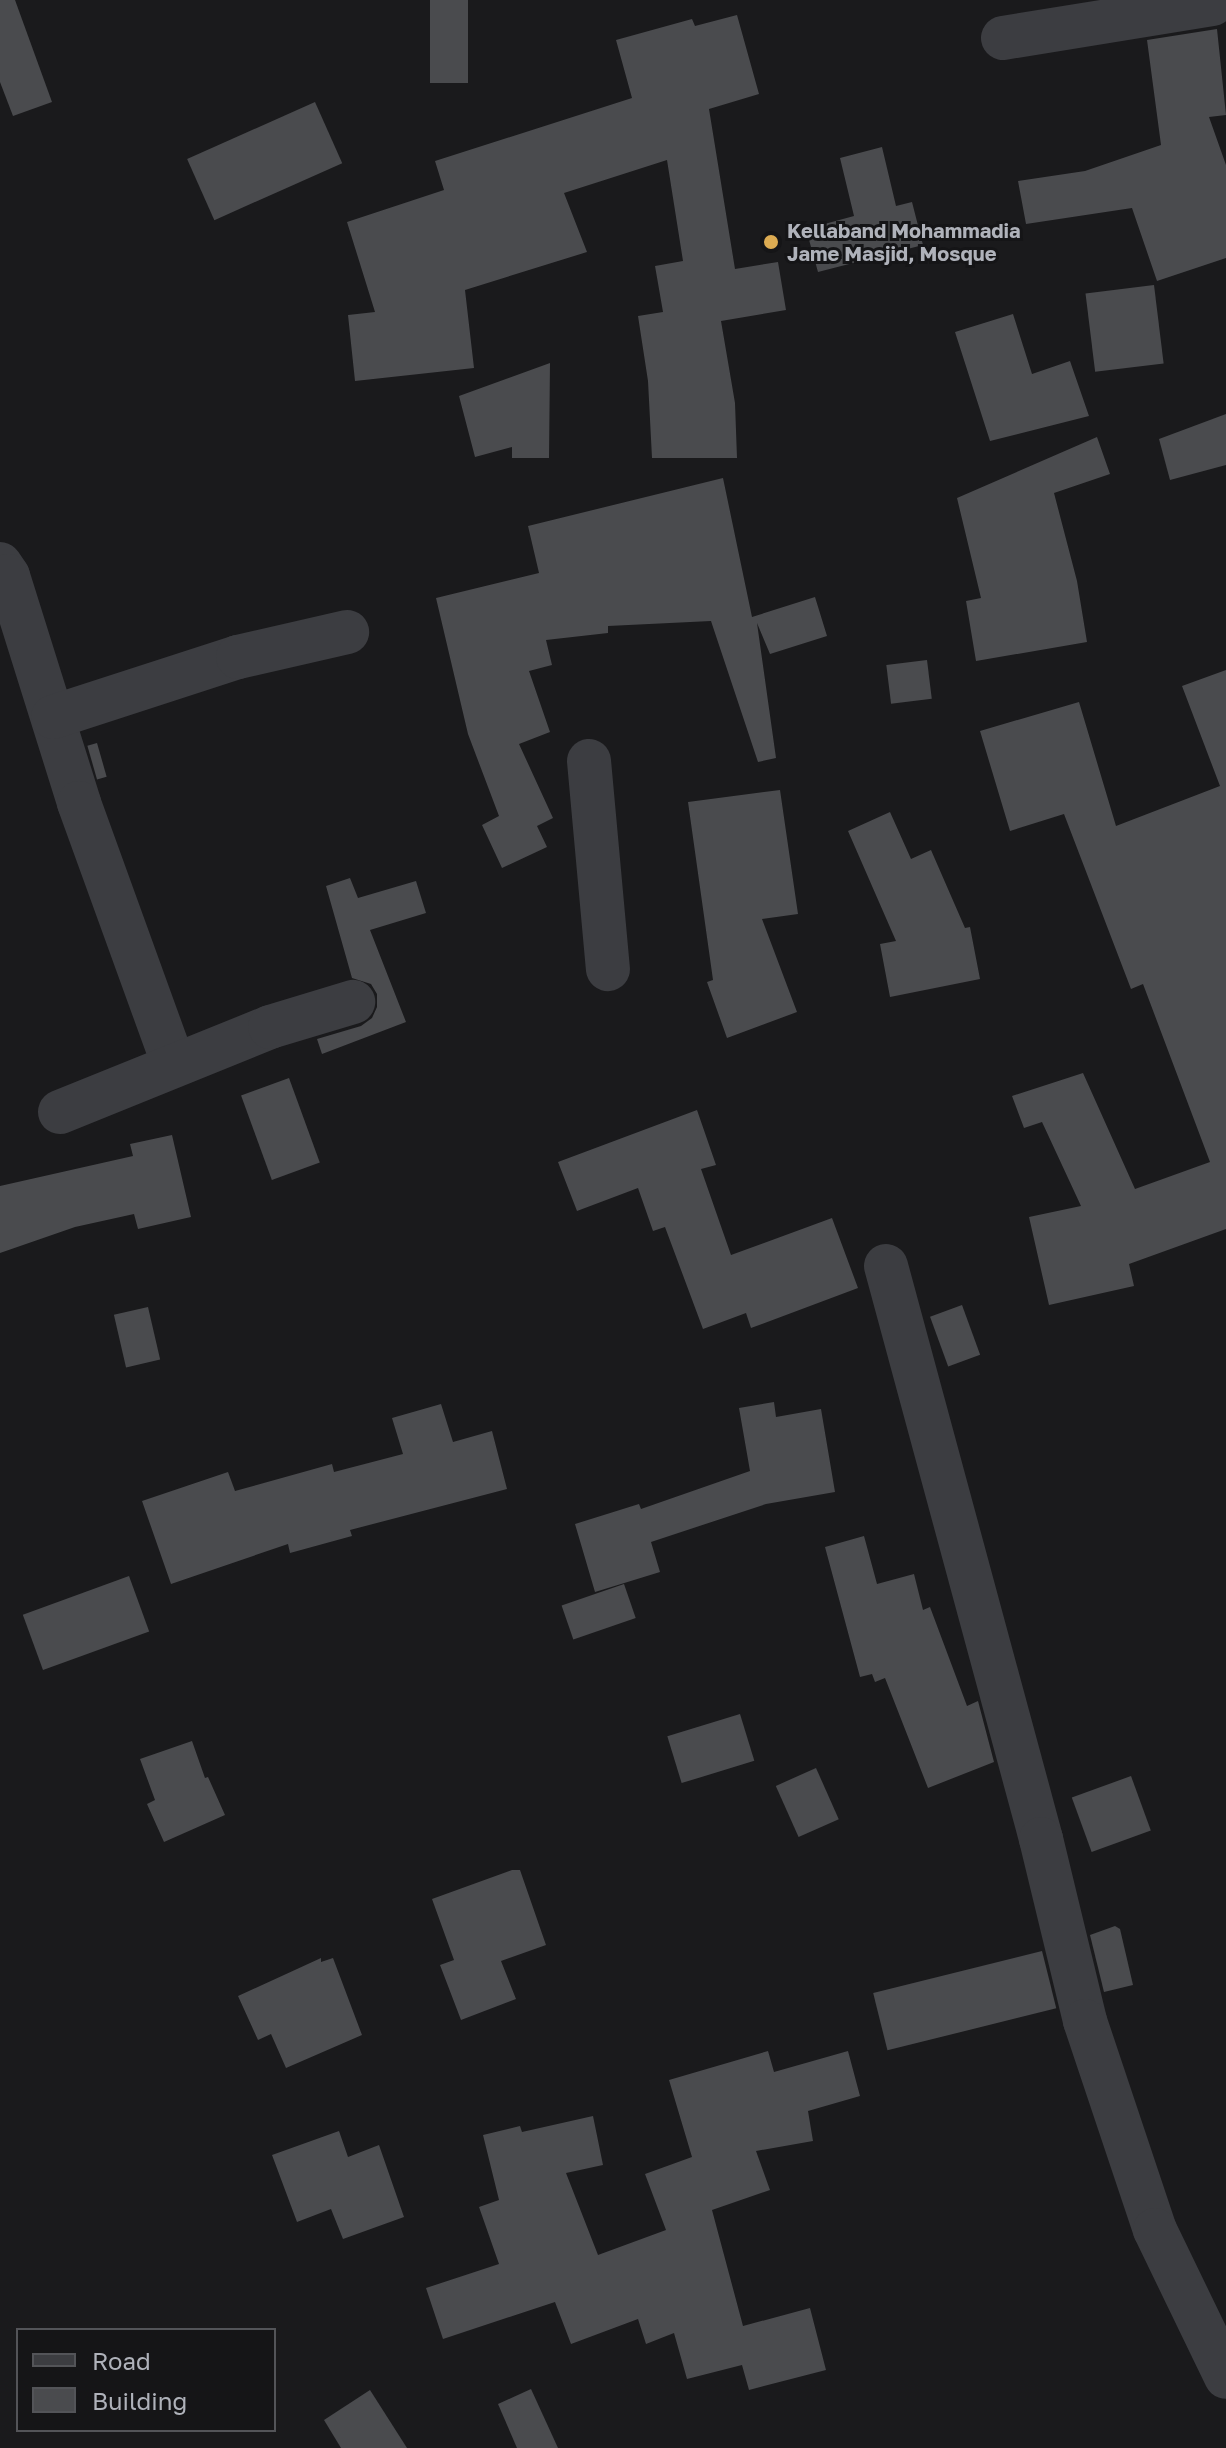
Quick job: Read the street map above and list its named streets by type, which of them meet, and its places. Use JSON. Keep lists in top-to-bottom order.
{
  "places": ["Kellaband Mohammadia Jame Masjid, Mosque"],
  "legend": ["Road", "Building"]
}
